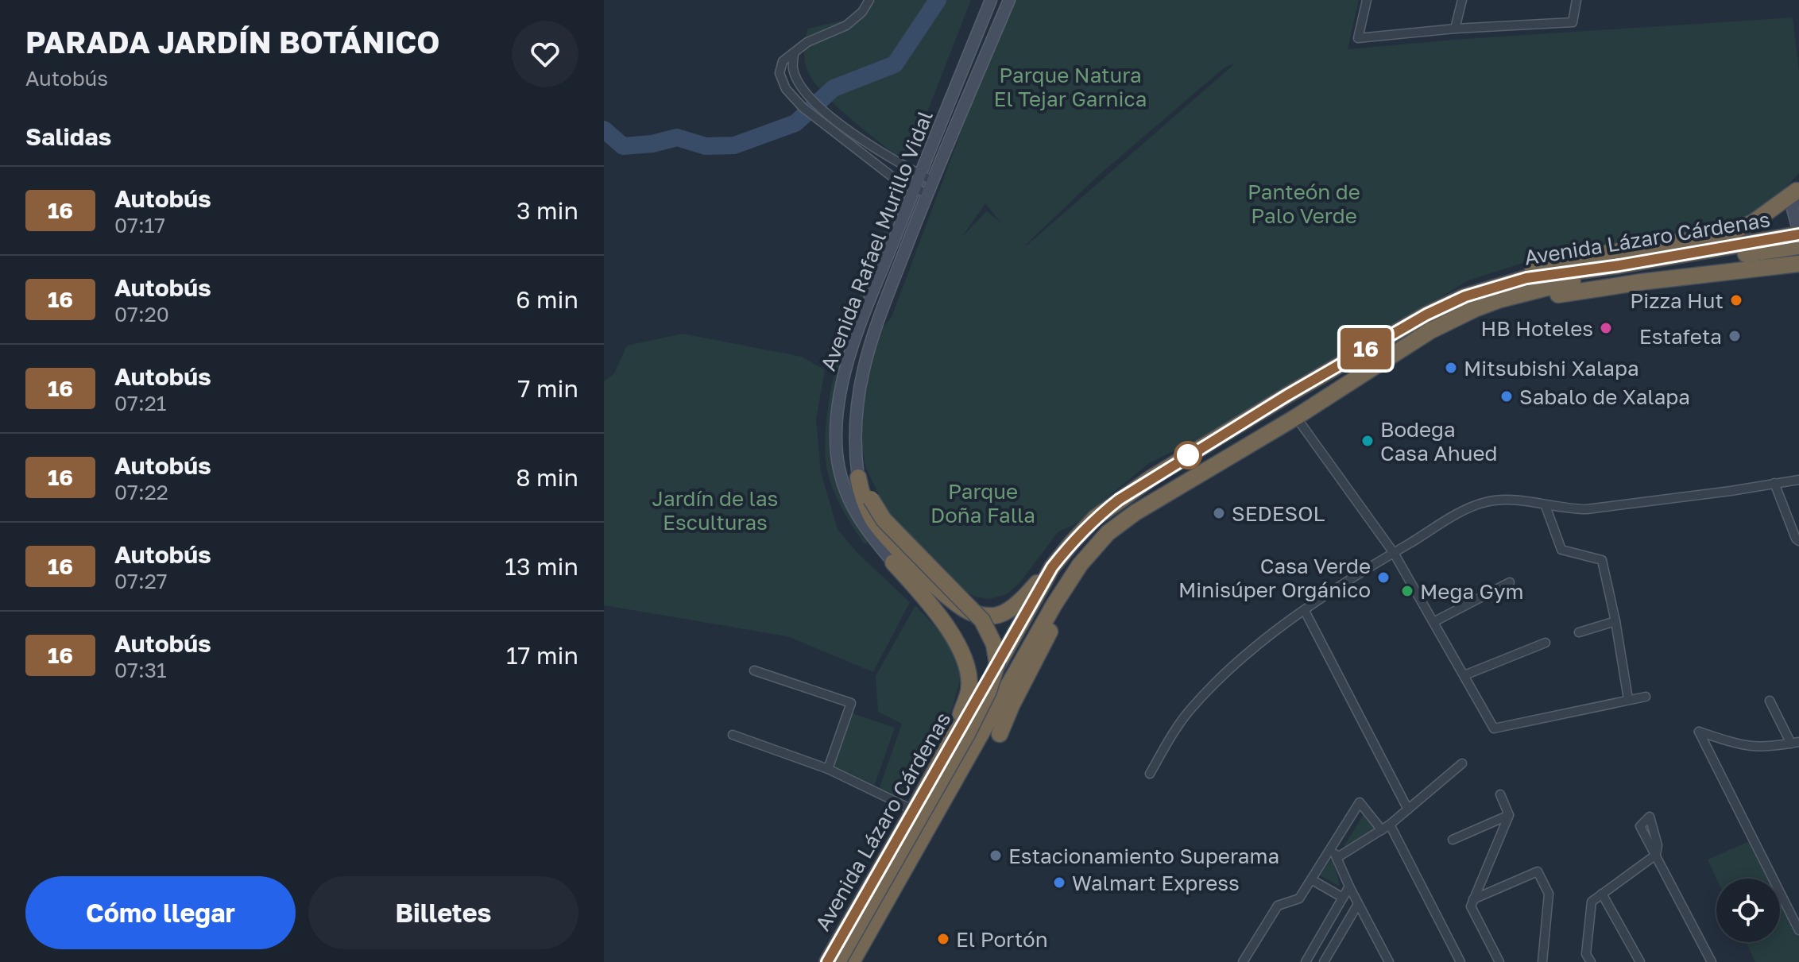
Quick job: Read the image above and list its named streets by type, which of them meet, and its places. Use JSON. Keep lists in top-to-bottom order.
{
  "streets": {
    "highway": ["Avenida Lázaro Cárdenas"],
    "main road": ["Avenida Rafael Murillo Vidal"]
  },
  "parks": [
    "Parque Natura El Tejar Garnica",
    "Panteón de Palo Verde",
    "Parque Doña Falla",
    "Jardín de las Esculturas"
  ],
  "places": [
    "Pizza Hut",
    "HB Hoteles",
    "Estafeta",
    "Mitsubishi Xalapa",
    "Sabalo de Xalapa",
    "Bodega Casa Ahued",
    "SEDESOL",
    "Casa Verde Minisúper Orgánico",
    "Mega Gym",
    "Estacionamiento Superama",
    "Walmart Express",
    "El Portón"
  ],
  "lines": ["bus line 16"],
  "page": {
    "heading": [
      ["PARADA JARDÍN BOTÁNICO", "Autobús"],
      "Salidas"
    ],
    "on_map": "16",
    "list": [
      {
        "mark": "16",
        "name": "Autobús",
        "note": "07:17",
        "value": "3 min"
      },
      {
        "mark": "16",
        "name": "Autobús",
        "note": "07:20",
        "value": "6 min"
      },
      {
        "mark": "16",
        "name": "Autobús",
        "note": "07:21",
        "value": "7 min"
      },
      {
        "mark": "16",
        "name": "Autobús",
        "note": "07:22",
        "value": "8 min"
      },
      {
        "mark": "16",
        "name": "Autobús",
        "note": "07:27",
        "value": "13 min"
      },
      {
        "mark": "16",
        "name": "Autobús",
        "note": "07:31",
        "value": "17 min"
      }
    ],
    "buttons": ["Cómo llegar", "Billetes"]
  }
}
